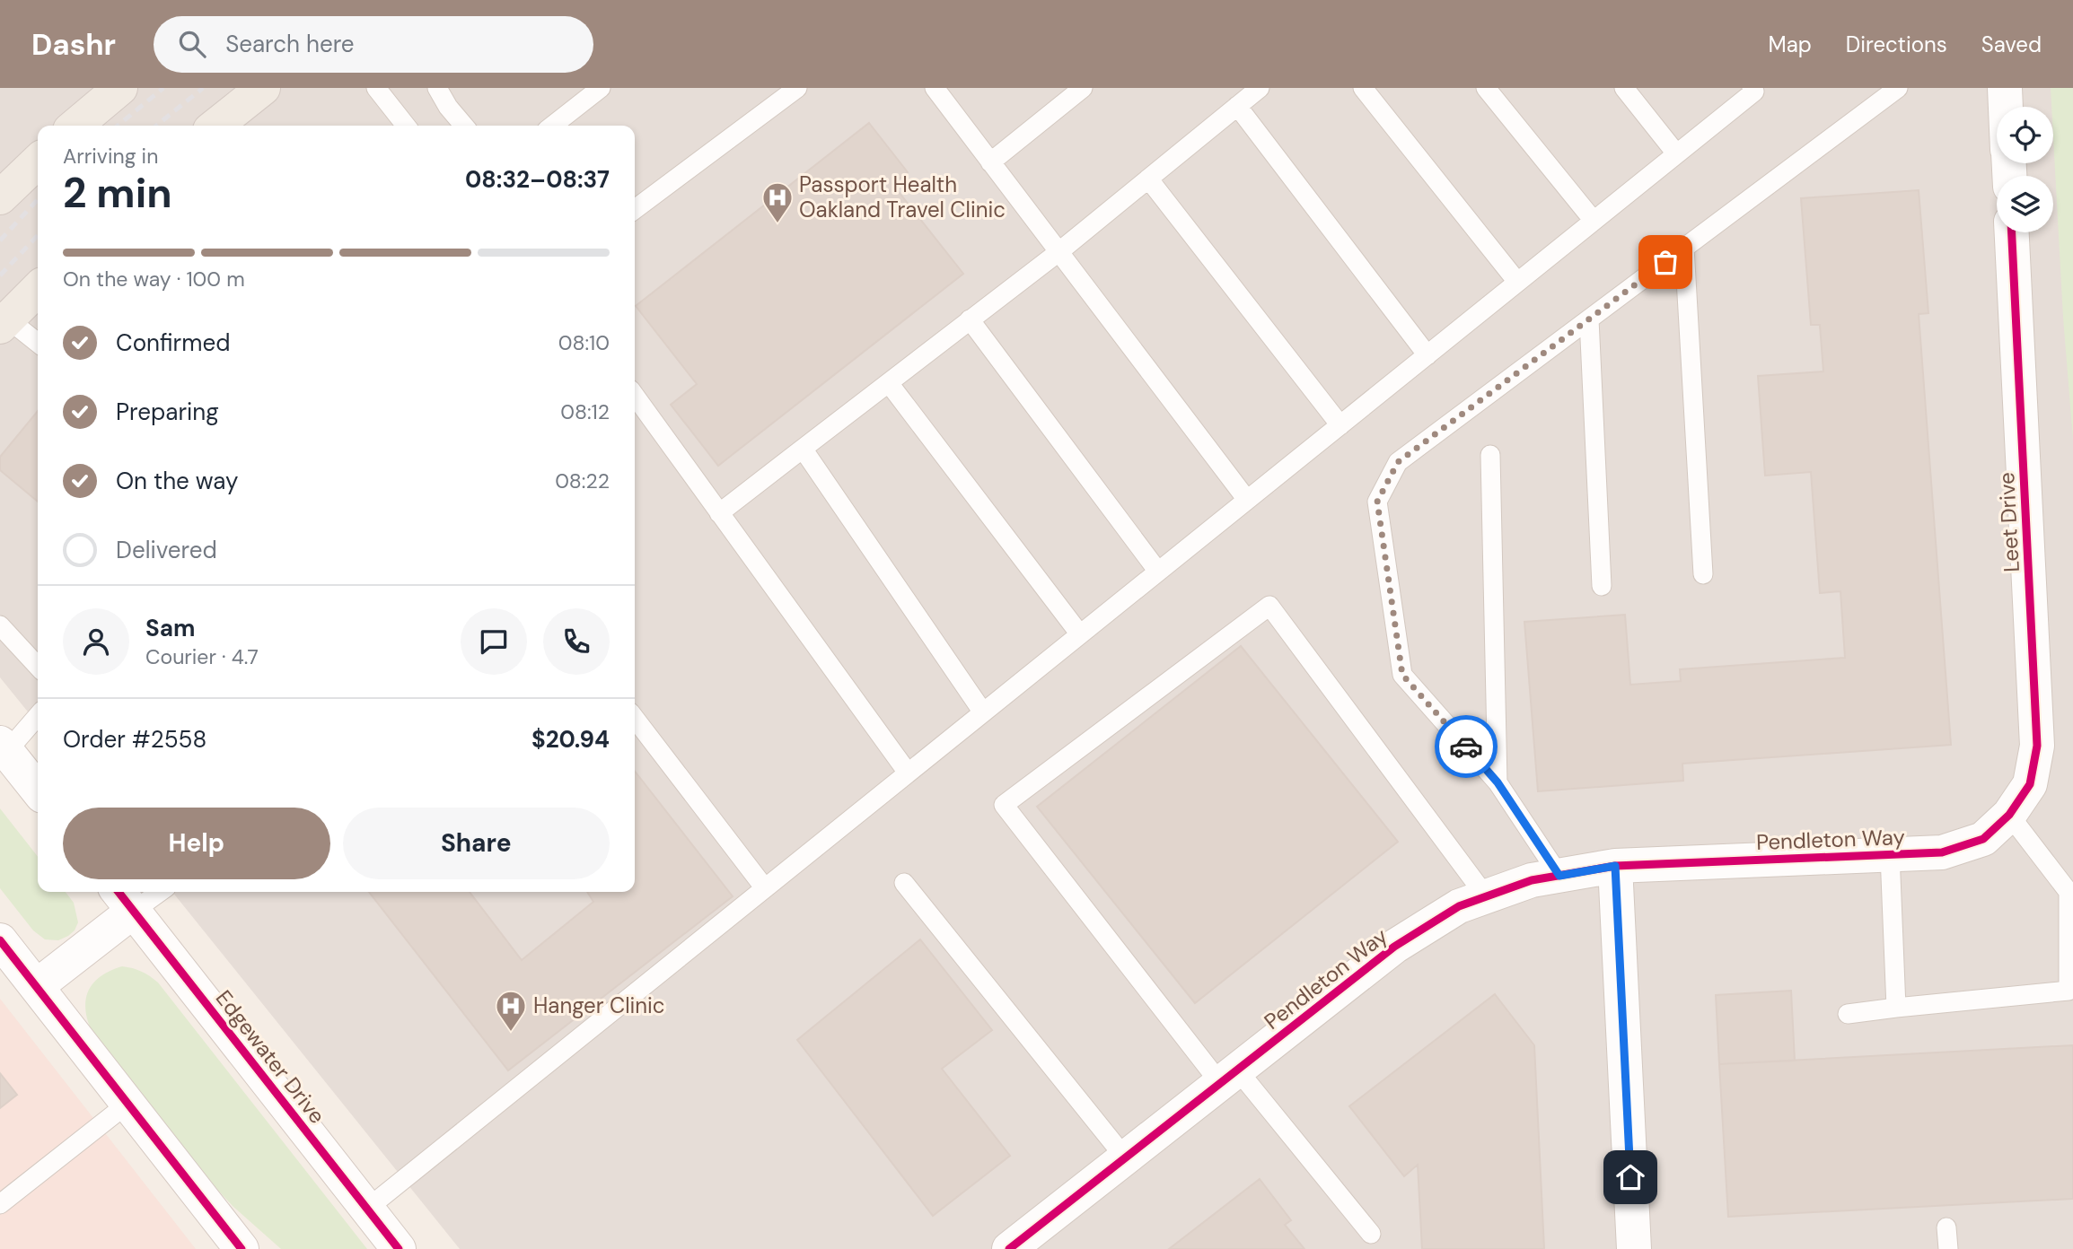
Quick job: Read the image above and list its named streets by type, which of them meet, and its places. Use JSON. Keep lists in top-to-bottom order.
{
  "streets": {
    "street": ["Leet Drive", "Pendleton Way", "Edgewater Drive"]
  },
  "crossings": [
    ["Leet Drive", "Pendleton Way"]
  ],
  "places": {
    "hospital": ["Passport Health Oakland Travel Clinic", "Hanger Clinic"]
  },
  "page": {
    "header": "Dashr",
    "search": "Search here",
    "nav": ["Map", "Directions", "Saved"],
    "heading": ["2 min", "Arriving in", "08:32–08:37"],
    "panel": [
      "Sam",
      "Courier · 4.7",
      "Order #2558",
      "$20.94"
    ],
    "bar": "On the way · 100 m",
    "list": [
      ["Confirmed", "08:10"],
      ["Preparing", "08:12"],
      ["On the way", "08:22"],
      "Delivered"
    ],
    "buttons": ["Help", "Share"]
  }
}
